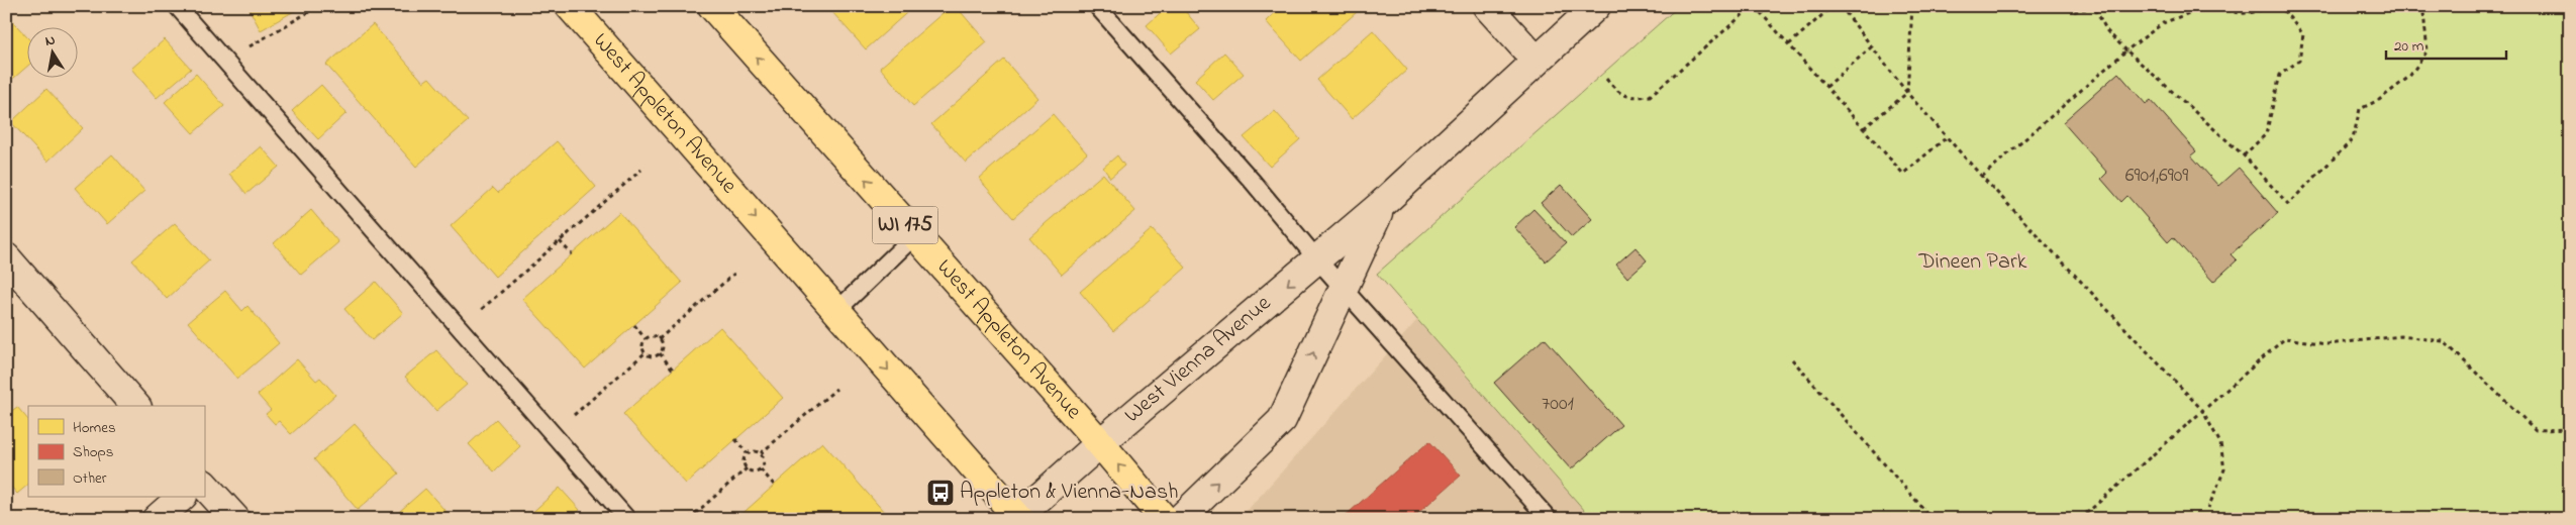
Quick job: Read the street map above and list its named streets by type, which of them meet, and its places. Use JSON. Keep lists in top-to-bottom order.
{
  "streets": {
    "main road": ["West Appleton Avenue", "WI 175"],
    "street": ["West Vienna Avenue"]
  },
  "crossings": [
    ["West Appleton Avenue", "West Vienna Avenue"]
  ],
  "parks": ["Dineen Park"],
  "places": {
    "bus stop": ["Appleton & Vienna-Nash"]
  },
  "house_numbers": ["6901,6909", "7001"],
  "legend": ["Homes", "Shops", "Other"],
  "scale_bar": "20 m",
  "north": "top"
}
